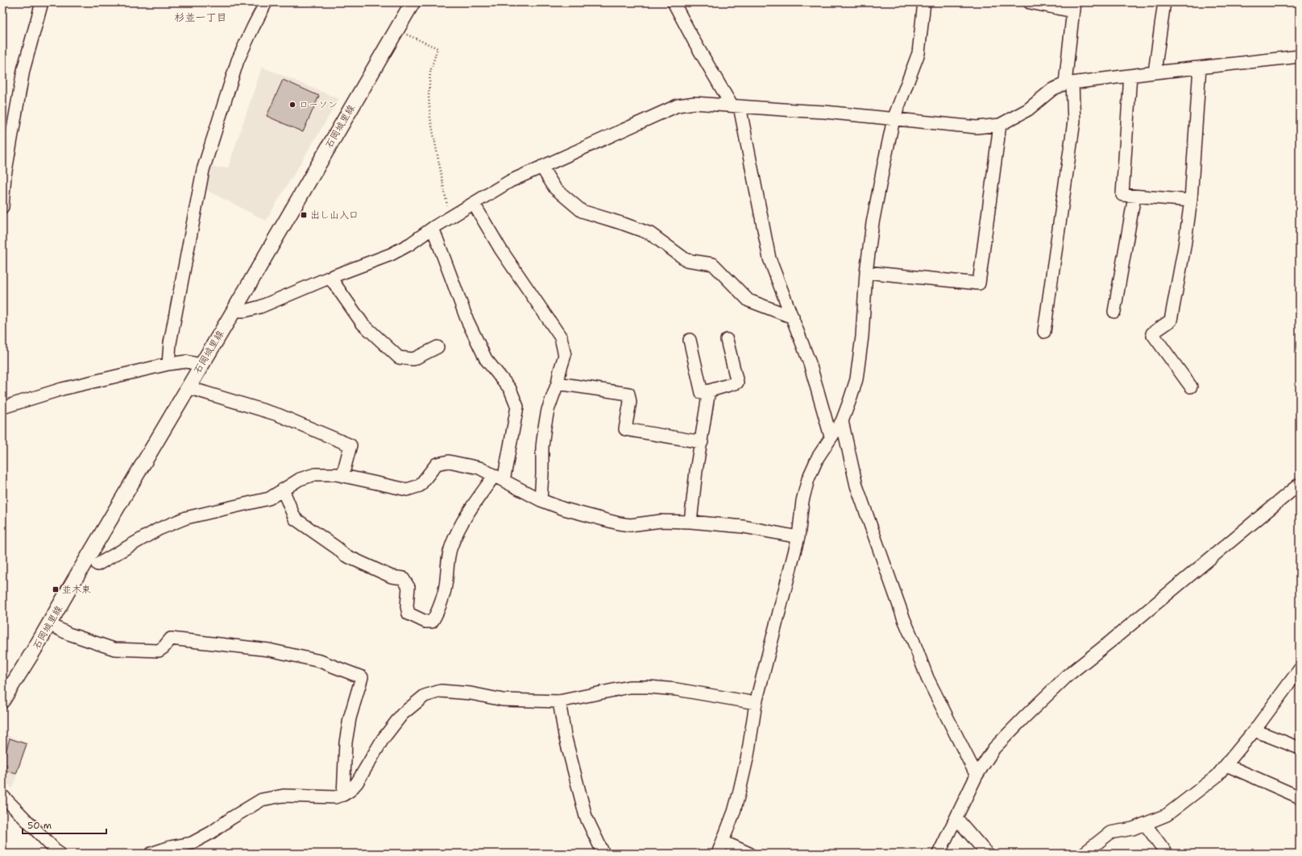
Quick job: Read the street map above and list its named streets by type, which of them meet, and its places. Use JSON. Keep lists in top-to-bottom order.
{
  "streets": {
    "main road": ["石岡城里線"]
  },
  "districts": ["杉並一丁目"],
  "places": {
    "other": ["ローソン"],
    "transit": ["出し山入口", "並木東"]
  },
  "scale_bar": "50 m"
}
